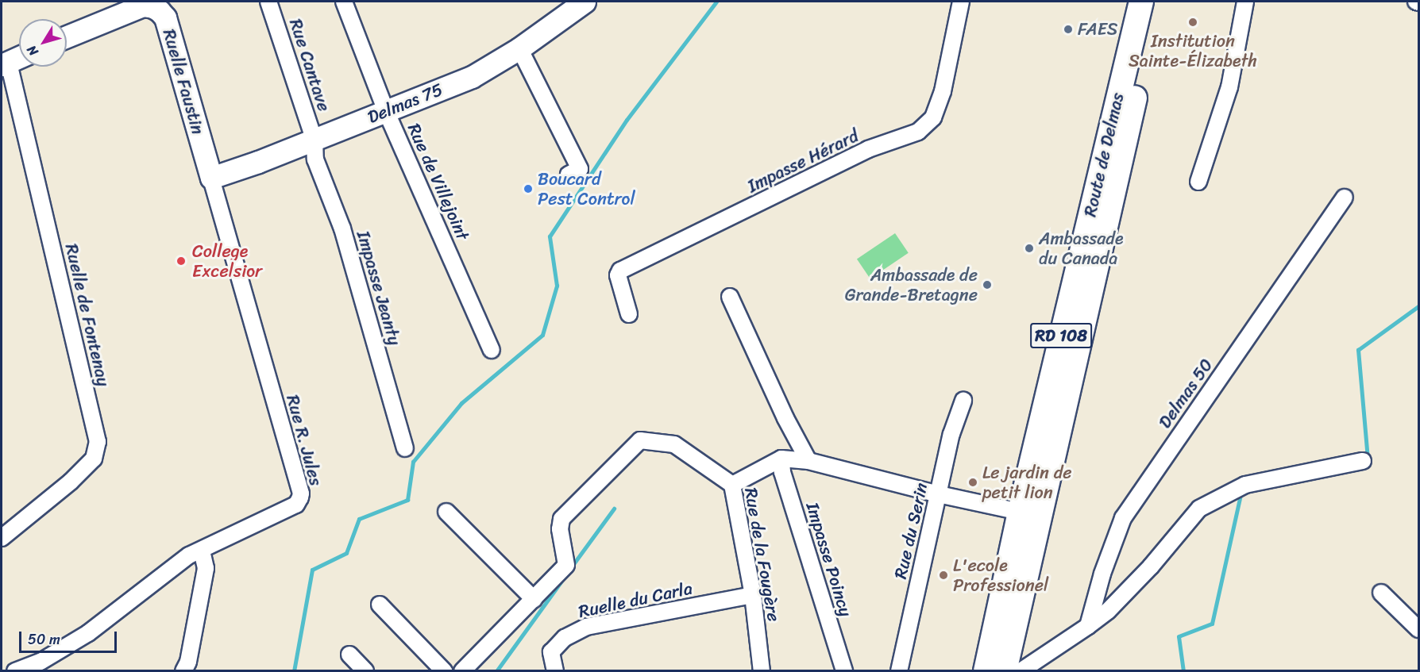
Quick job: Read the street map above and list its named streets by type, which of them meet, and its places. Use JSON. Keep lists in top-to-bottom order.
{
  "streets": {
    "main road": ["Route de Delmas", "RD 108"],
    "street": [
      "Rue Cantave",
      "Ruelle Faustin",
      "Delmas 75",
      "Impasse Hérard",
      "Rue de Villejoint",
      "Impasse Jeanty",
      "Ruelle de Fontenay",
      "Delmas 50",
      "Rue R. Jules",
      "Rue du Serin",
      "Rue de la Fougère",
      "Impasse Poincy",
      "Ruelle du Carla"
    ]
  },
  "crossings": [
    ["Rue Cantave", "Delmas 75"],
    ["Rue Cantave", "Impasse Jeanty"],
    ["Ruelle Faustin", "Delmas 75"],
    ["Ruelle Faustin", "Rue R. Jules"],
    ["Delmas 75", "Rue de Villejoint"],
    ["Delmas 75", "Impasse Jeanty"],
    ["Delmas 75", "Rue R. Jules"],
    ["Rue de la Fougère", "Ruelle du Carla"]
  ],
  "places": [
    "Institution Sainte-Élizabeth",
    "FAES",
    "Boucard Pest Control",
    "Ambassade du Canada",
    "College Excelsior",
    "Ambassade de Grande-Bretagne",
    "Le jardin de petit lion",
    "L'ecole Professionel"
  ],
  "scale_bar": "50 m",
  "north": "bottom left"
}
